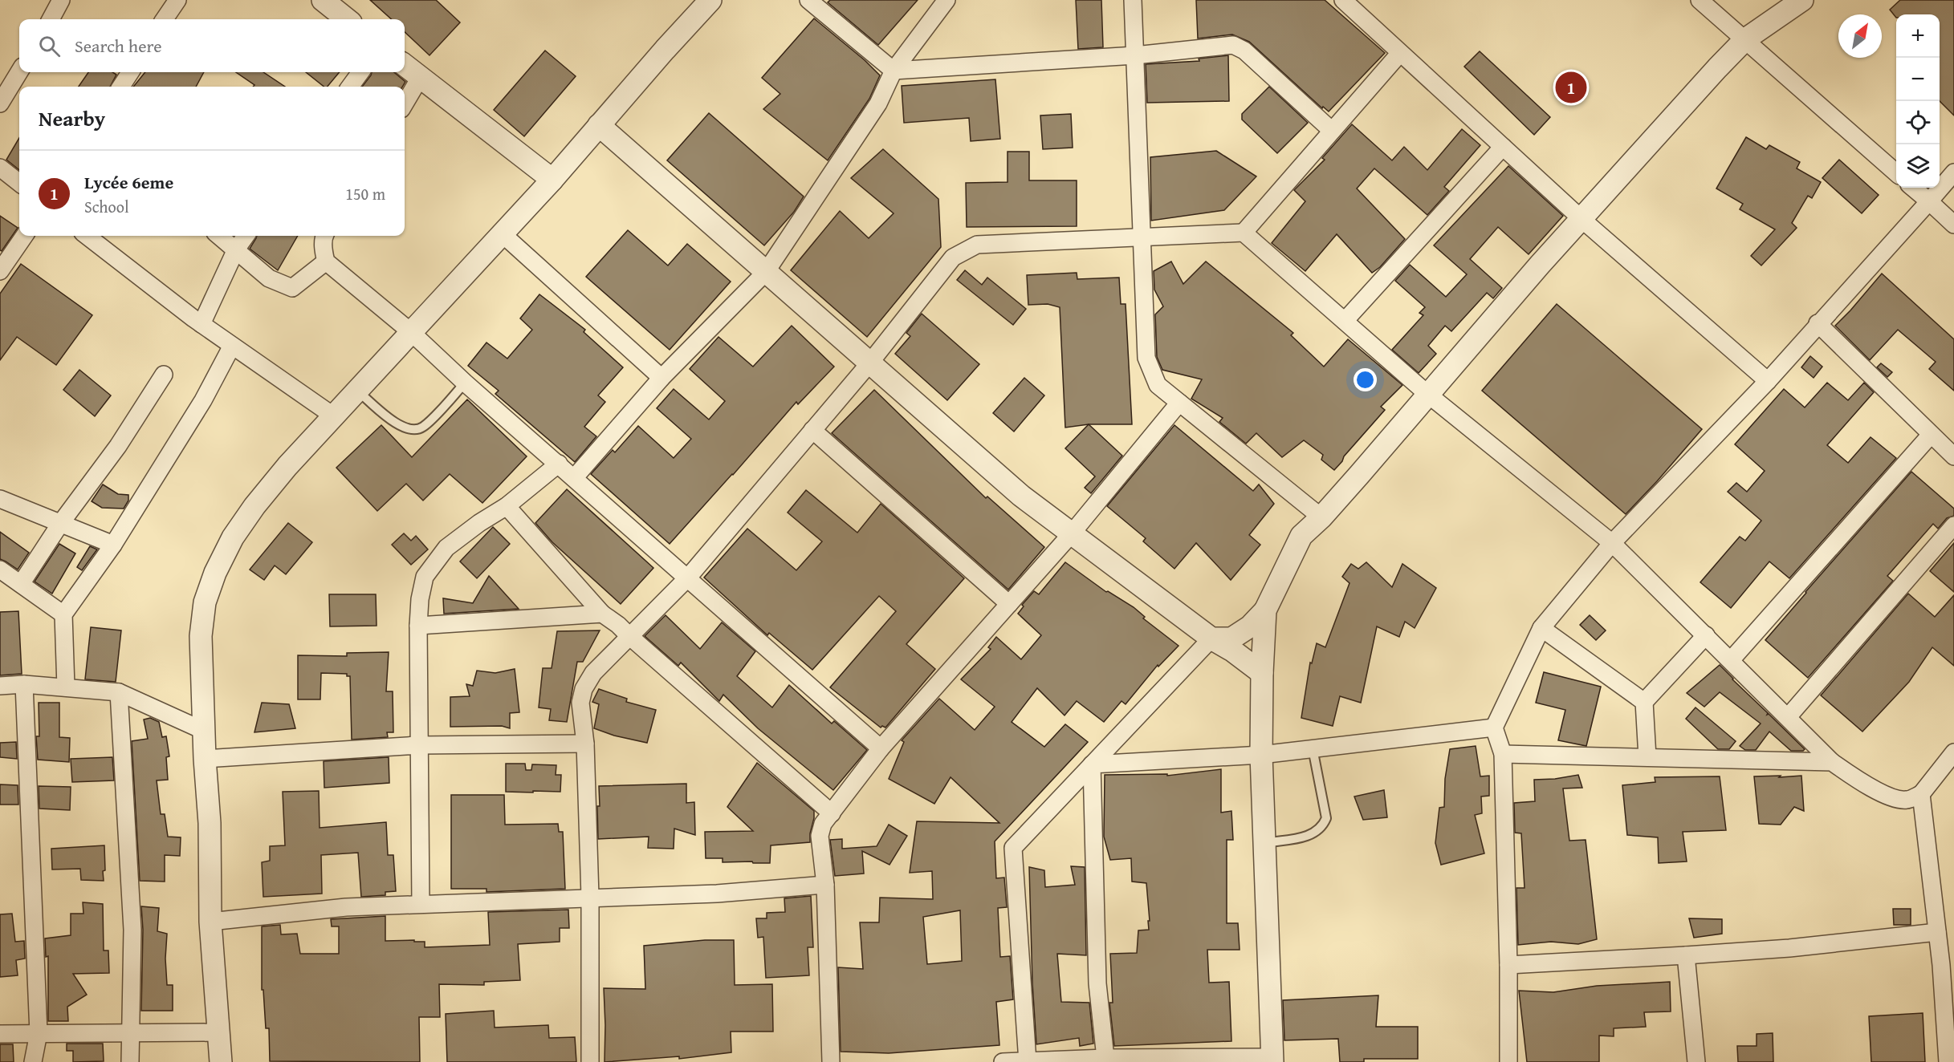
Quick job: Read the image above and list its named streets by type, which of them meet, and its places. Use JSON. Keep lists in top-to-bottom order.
{
  "north": "top right",
  "page": {
    "map_buttons": ["+", "−"],
    "search": "Search here",
    "pins": "1",
    "heading": "Nearby",
    "list": [
      {
        "mark": "1",
        "name": "Lycée 6eme",
        "note": "School",
        "value": "150 m"
      }
    ]
  }
}
